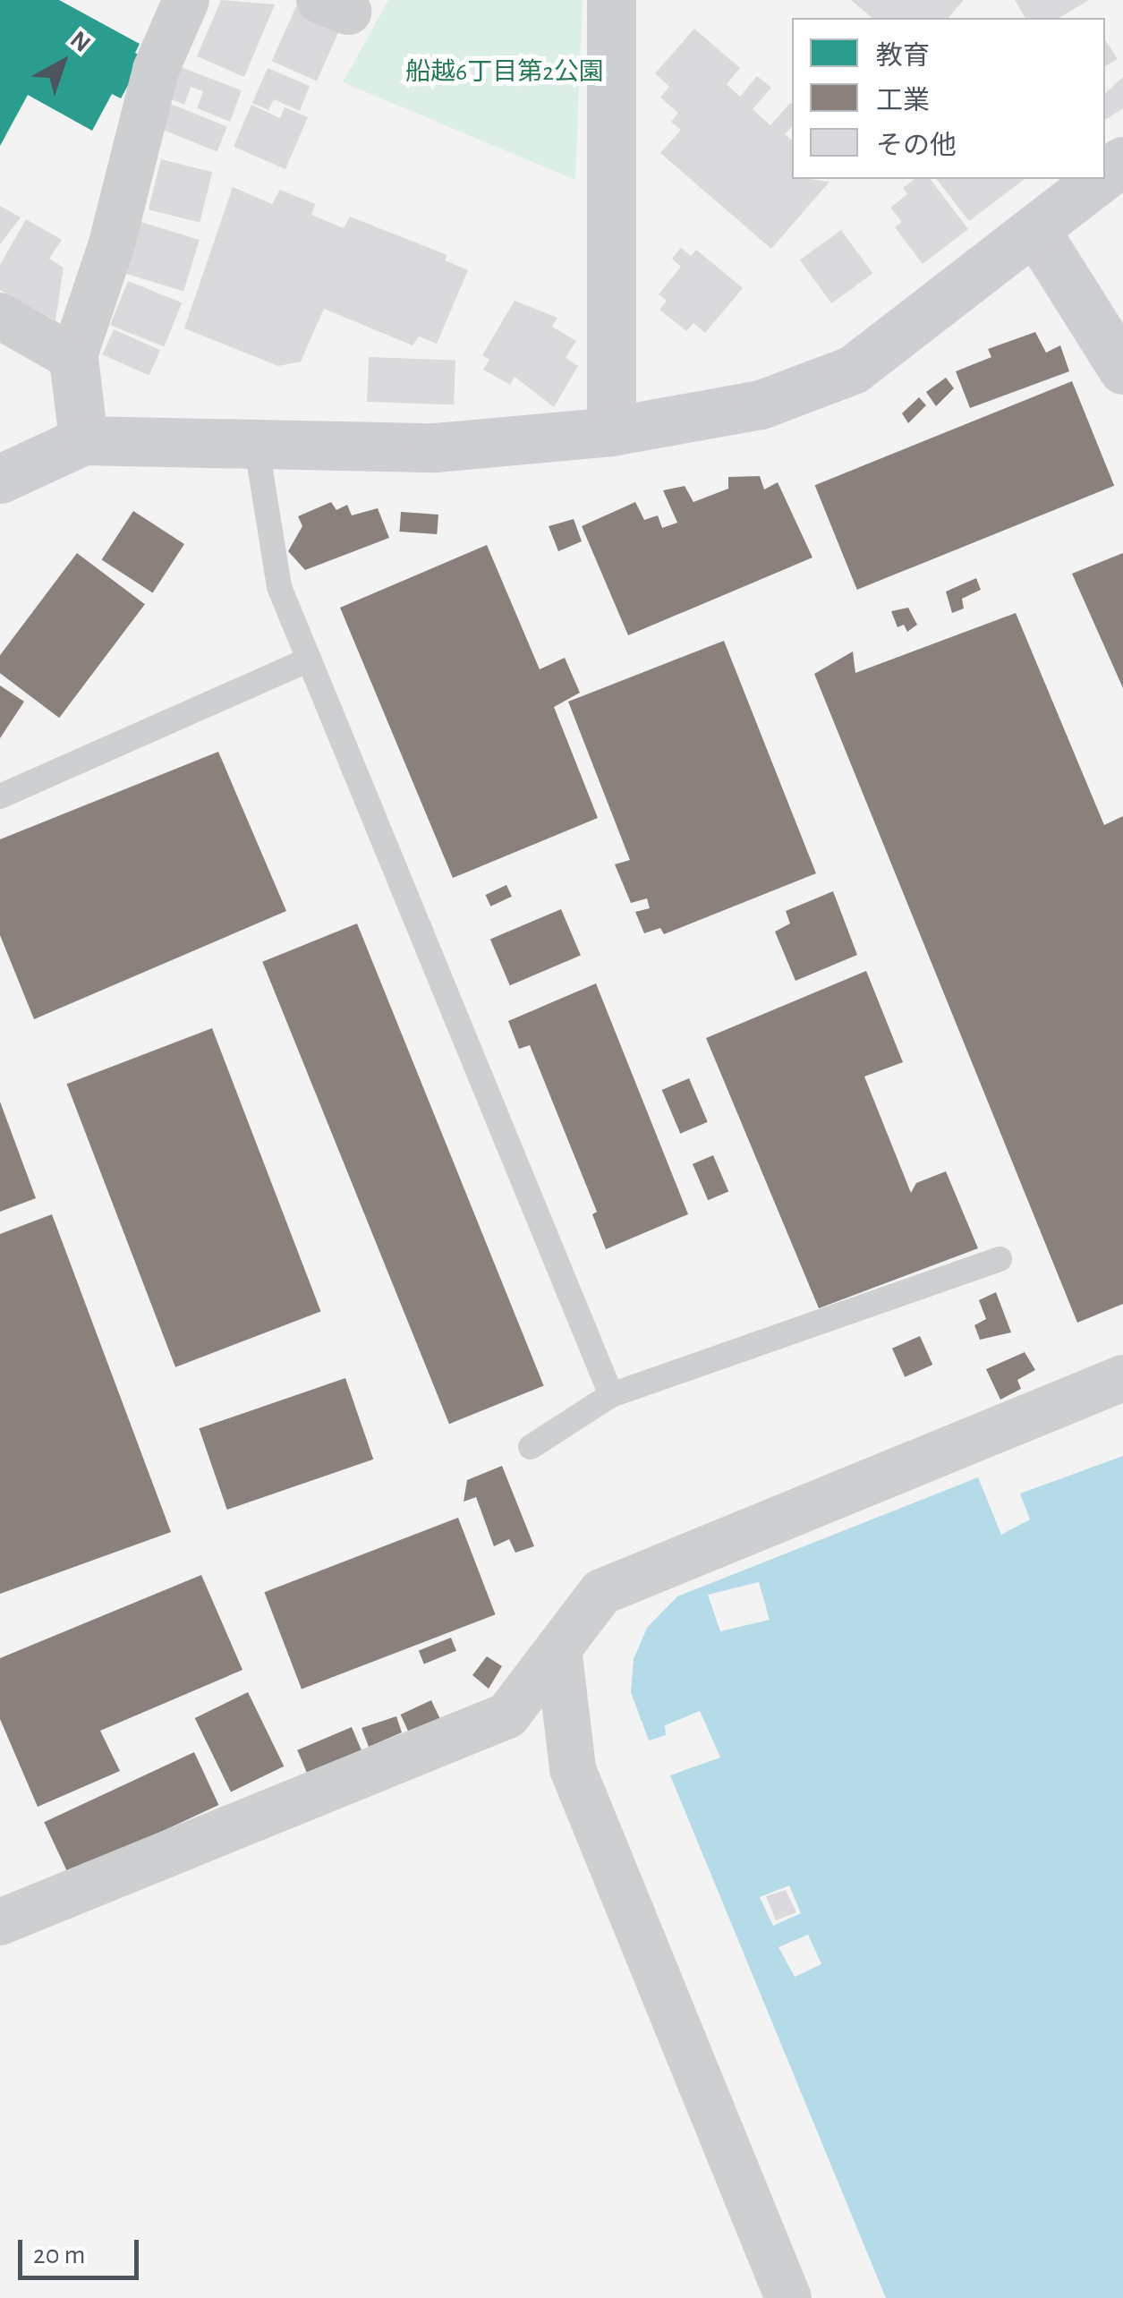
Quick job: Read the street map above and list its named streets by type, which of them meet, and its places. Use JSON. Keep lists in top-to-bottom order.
{
  "parks": ["船越6丁目第2公園"],
  "legend": ["教育", "工業", "その他"],
  "scale_bar": "20 m",
  "north": "top right"
}
